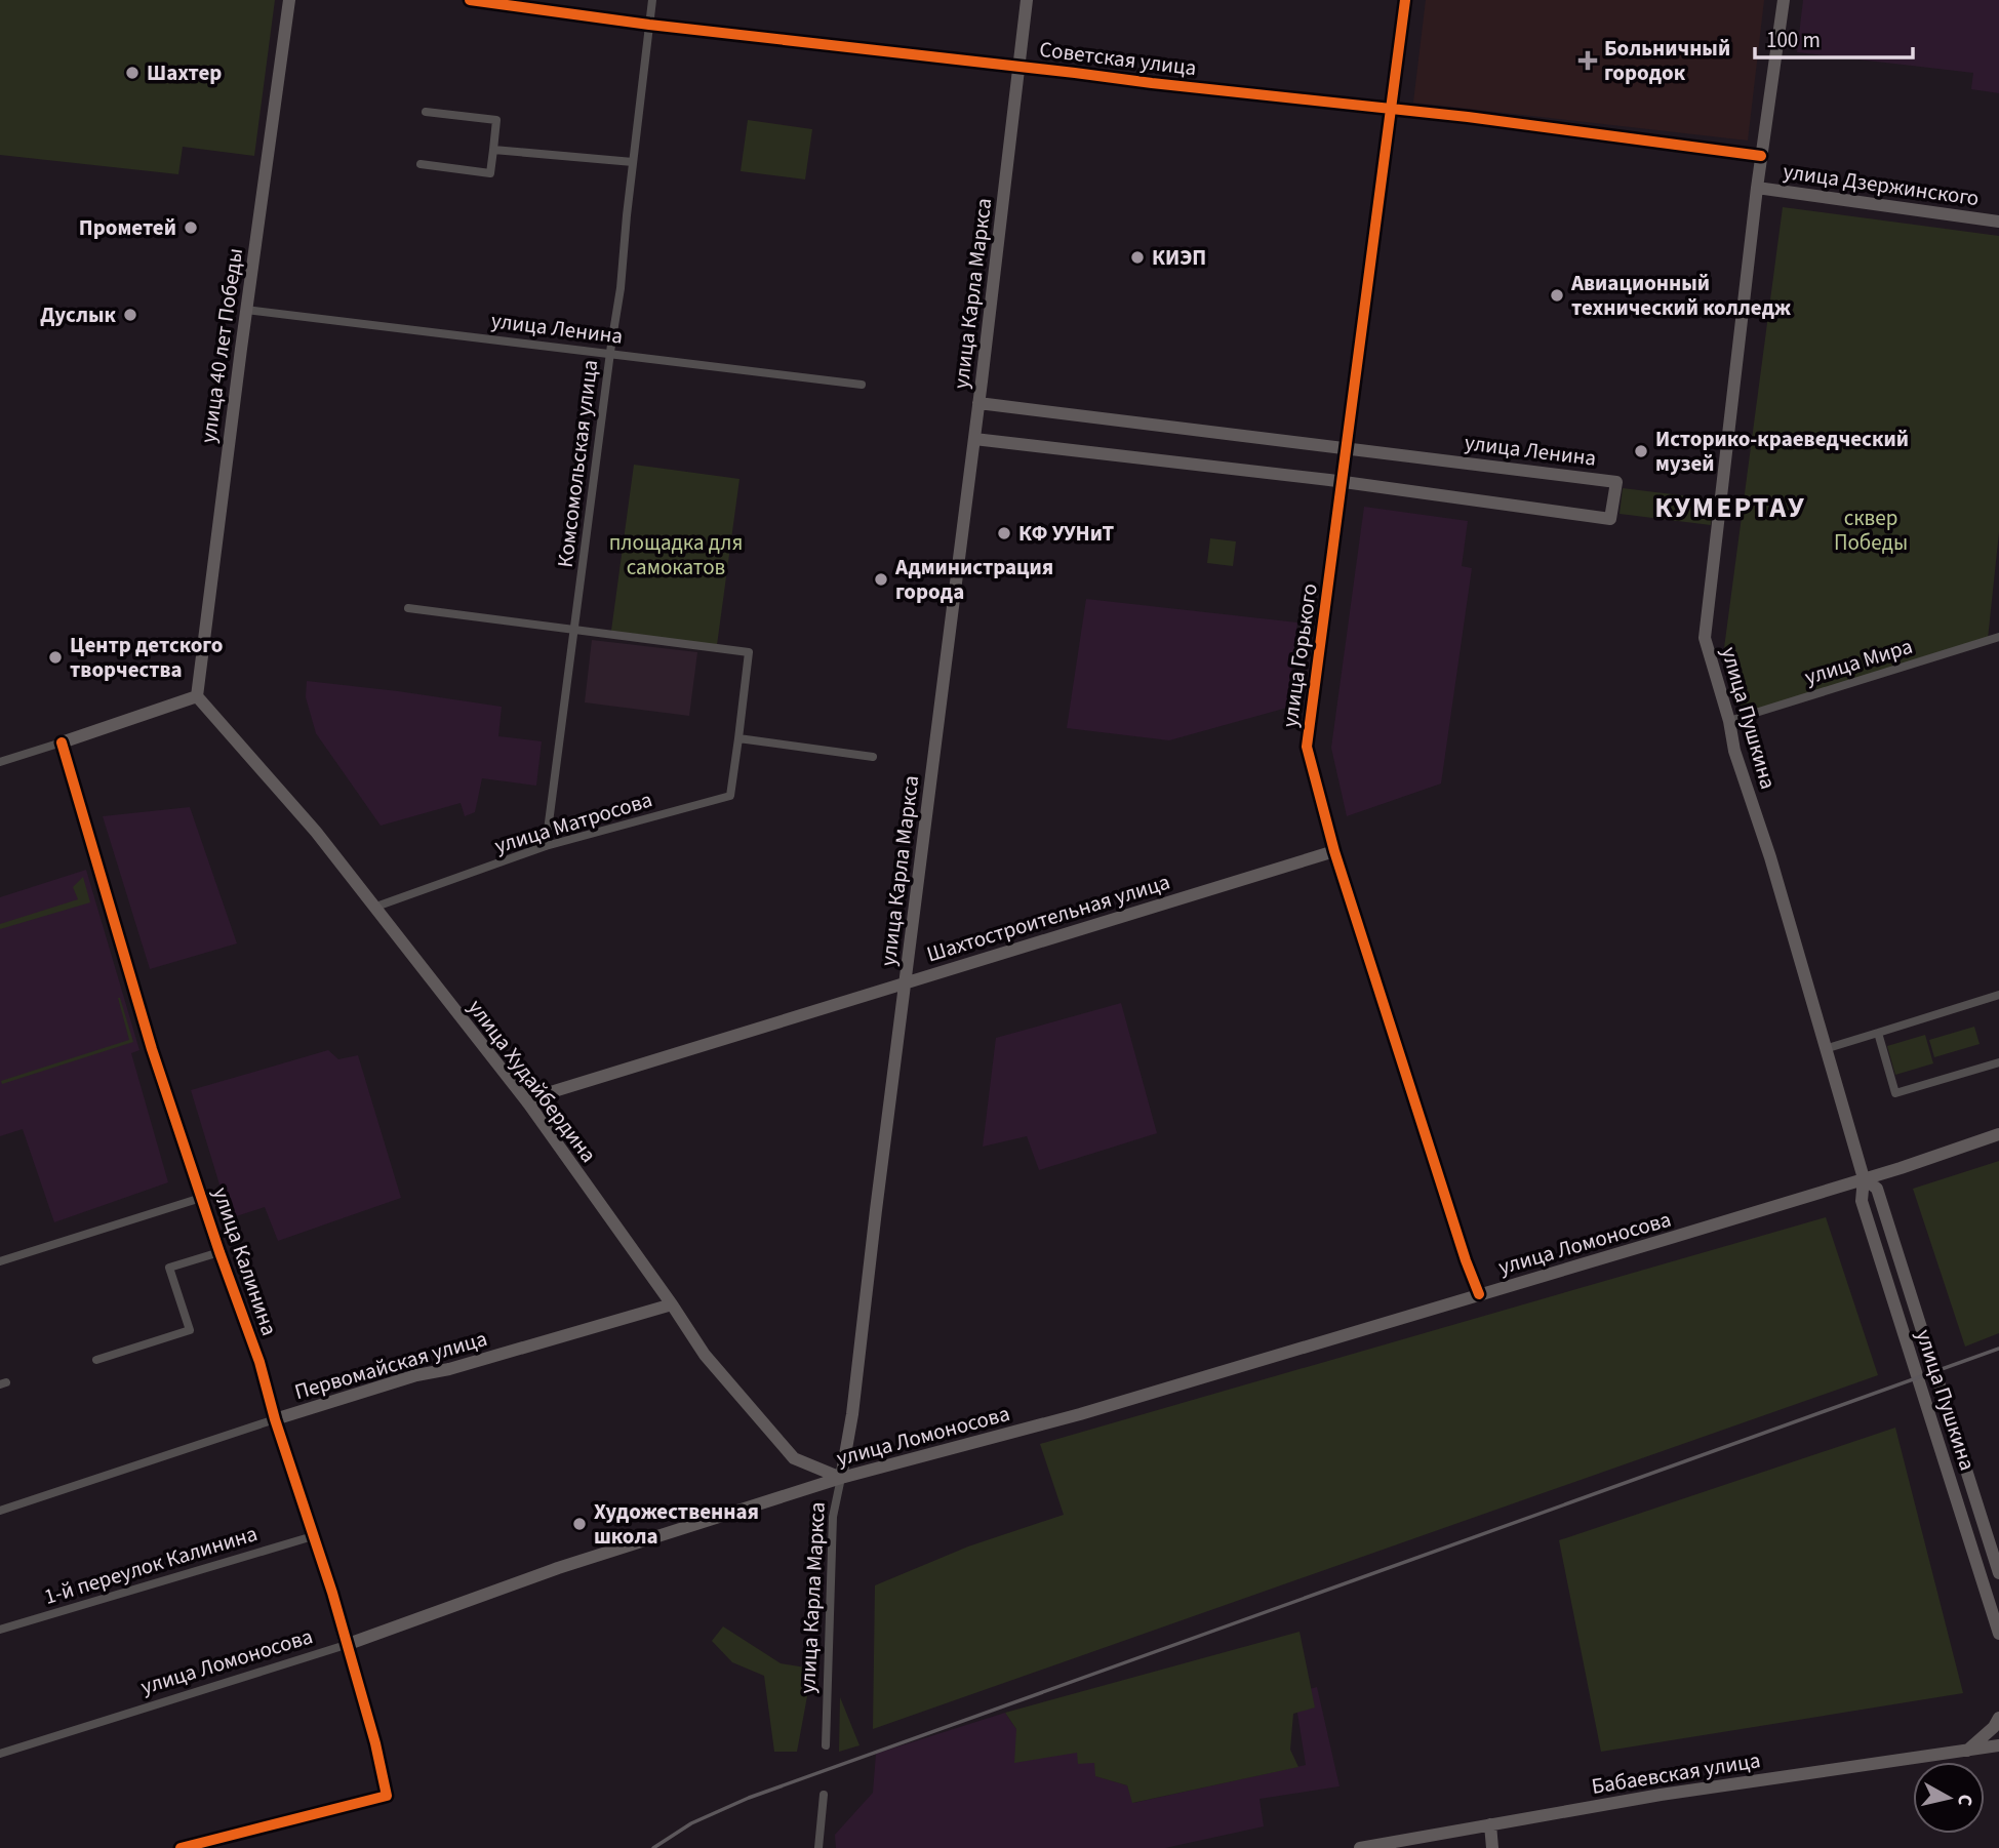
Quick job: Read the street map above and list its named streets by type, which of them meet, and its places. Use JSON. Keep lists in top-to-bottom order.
{
  "streets": {
    "main road": [
      "Советская улица",
      "улица Дзержинского",
      "улица Карла Маркса",
      "улица Ленина",
      "улица 40 лет Победы",
      "улица Горького",
      "улица Пушкина",
      "Шахтостроительная улица",
      "улица Худайбердина",
      "улица Ломоносова",
      "улица Калинина",
      "Первомайская улица",
      "Бабаевская улица"
    ],
    "street": [
      "Комсомольская улица",
      "улица Мира",
      "улица Матросова",
      "1-й переулок Калинина"
    ]
  },
  "crossings": [
    ["Советская улица", "улица Карла Маркса"],
    ["Советская улица", "Комсомольская улица"],
    ["Советская улица", "улица Горького"],
    ["Советская улица", "улица Пушкина"],
    ["улица Дзержинского", "улица Пушкина"],
    ["улица Карла Маркса", "улица Ленина"],
    ["улица Карла Маркса", "Шахтостроительная улица"],
    ["улица Карла Маркса", "улица Худайбердина"],
    ["улица Карла Маркса", "улица Ломоносова"],
    ["улица Ленина", "улица 40 лет Победы"],
    ["улица Ленина", "Комсомольская улица"],
    ["улица Ленина", "улица Горького"],
    ["улица 40 лет Победы", "улица Худайбердина"],
    ["Комсомольская улица", "улица Матросова"],
    ["улица Горького", "Шахтостроительная улица"],
    ["улица Горького", "улица Ломоносова"],
    ["улица Мира", "улица Пушкина"],
    ["улица Пушкина", "улица Ломоносова"],
    ["улица Матросова", "улица Худайбердина"],
    ["Шахтостроительная улица", "улица Худайбердина"],
    ["улица Худайбердина", "улица Ломоносова"],
    ["улица Худайбердина", "Первомайская улица"],
    ["улица Ломоносова", "улица Калинина"],
    ["улица Калинина", "Первомайская улица"],
    ["улица Калинина", "1-й переулок Калинина"]
  ],
  "districts": ["КУМЕРТАУ"],
  "parks": ["сквер Победы", "площадка для самокатов"],
  "places": {
    "health": ["Больничный городок"],
    "other": [
      "Шахтер",
      "Прометей",
      "КИЭП",
      "Авиационный технический колледж",
      "Дуслык",
      "Историко-краеведческий музей",
      "КФ УУНиТ",
      "Администрация города",
      "Центр детского творчества",
      "Художественная школа"
    ]
  },
  "scale_bar": "100 m",
  "north": "right"
}
